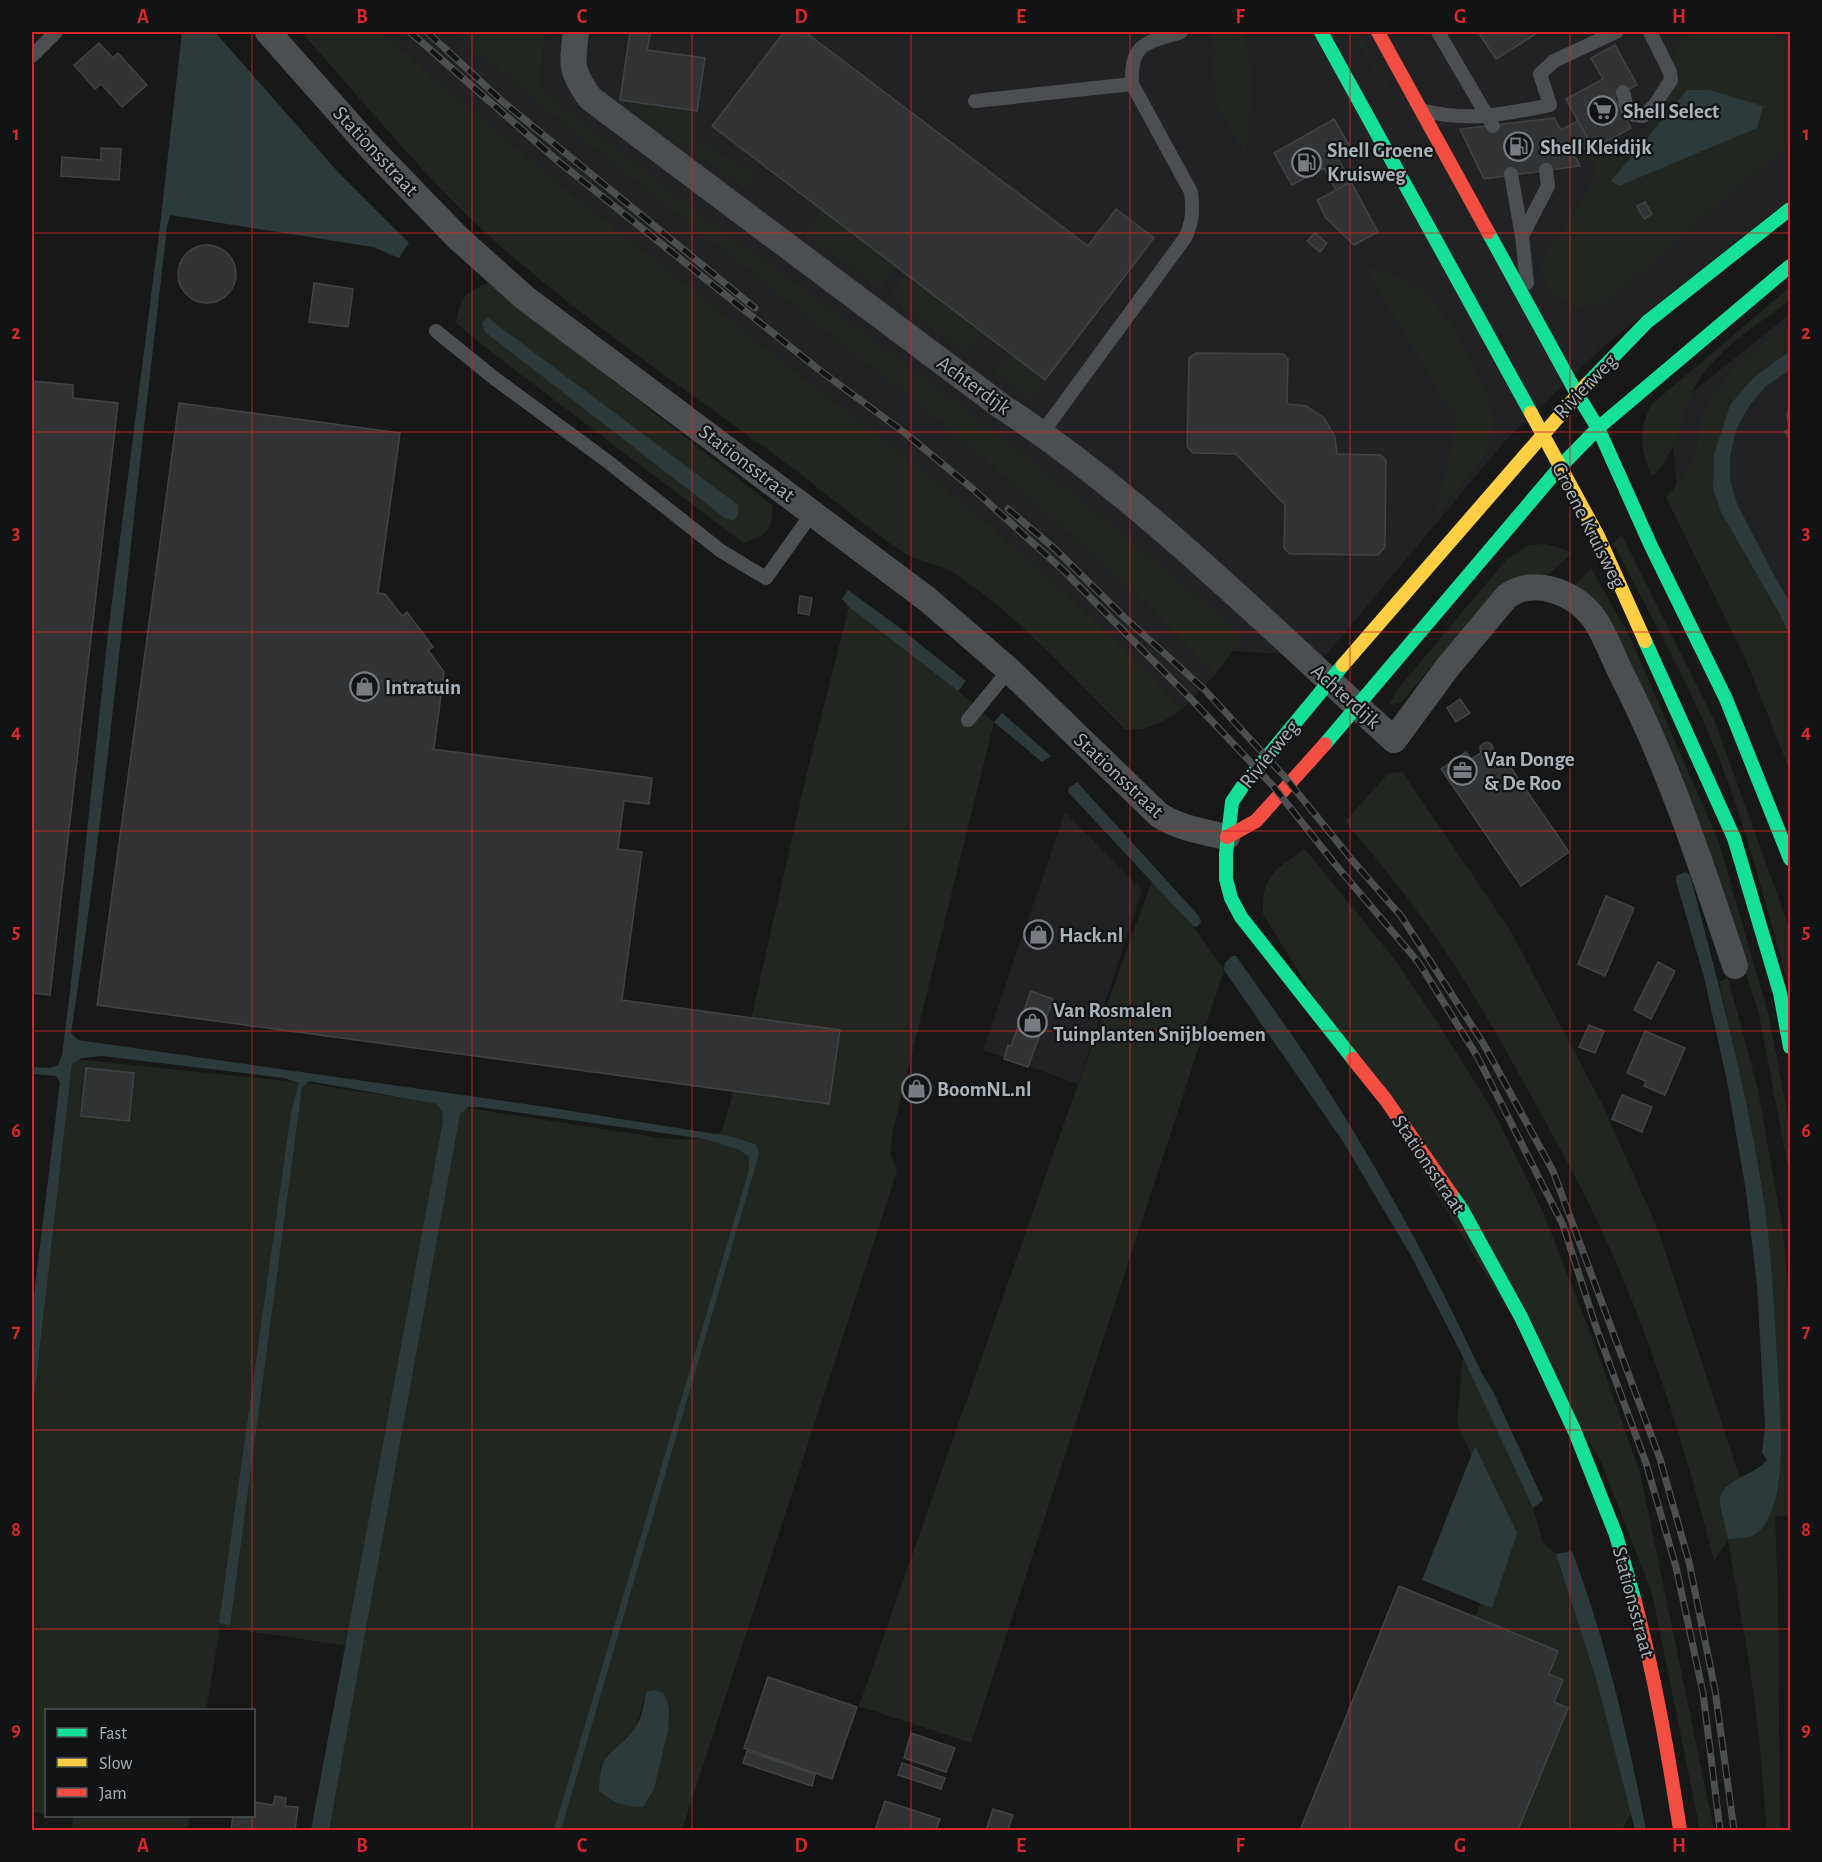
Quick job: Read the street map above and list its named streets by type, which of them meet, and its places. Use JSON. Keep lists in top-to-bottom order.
{
  "streets": {
    "main road": ["Stationsstraat", "Rivierweg", "Groene Kruisweg"],
    "street": ["Achterdijk"]
  },
  "crossings": [
    ["Stationsstraat", "Rivierweg"],
    ["Achterdijk", "Rivierweg"],
    ["Achterdijk", "Groene Kruisweg"],
    ["Rivierweg", "Groene Kruisweg"]
  ],
  "places": {
    "supermarket": ["Shell Select"],
    "fuel station": ["Shell Kleidijk", "Shell Groene Kruisweg"],
    "shop": [
      "Intratuin",
      "Hack.nl",
      "Van Rosmalen Tuinplanten Snijbloemen",
      "BoomNL.nl"
    ],
    "office": ["Van Donge & De Roo"]
  },
  "legend": ["Fast", "Slow", "Jam"],
  "grid": {
    "columns": [
      "A",
      "B",
      "C",
      "D",
      "E",
      "F",
      "G",
      "H"
    ],
    "rows": [
      "1",
      "2",
      "3",
      "4",
      "5",
      "6",
      "7",
      "8",
      "9"
    ]
  }
}
